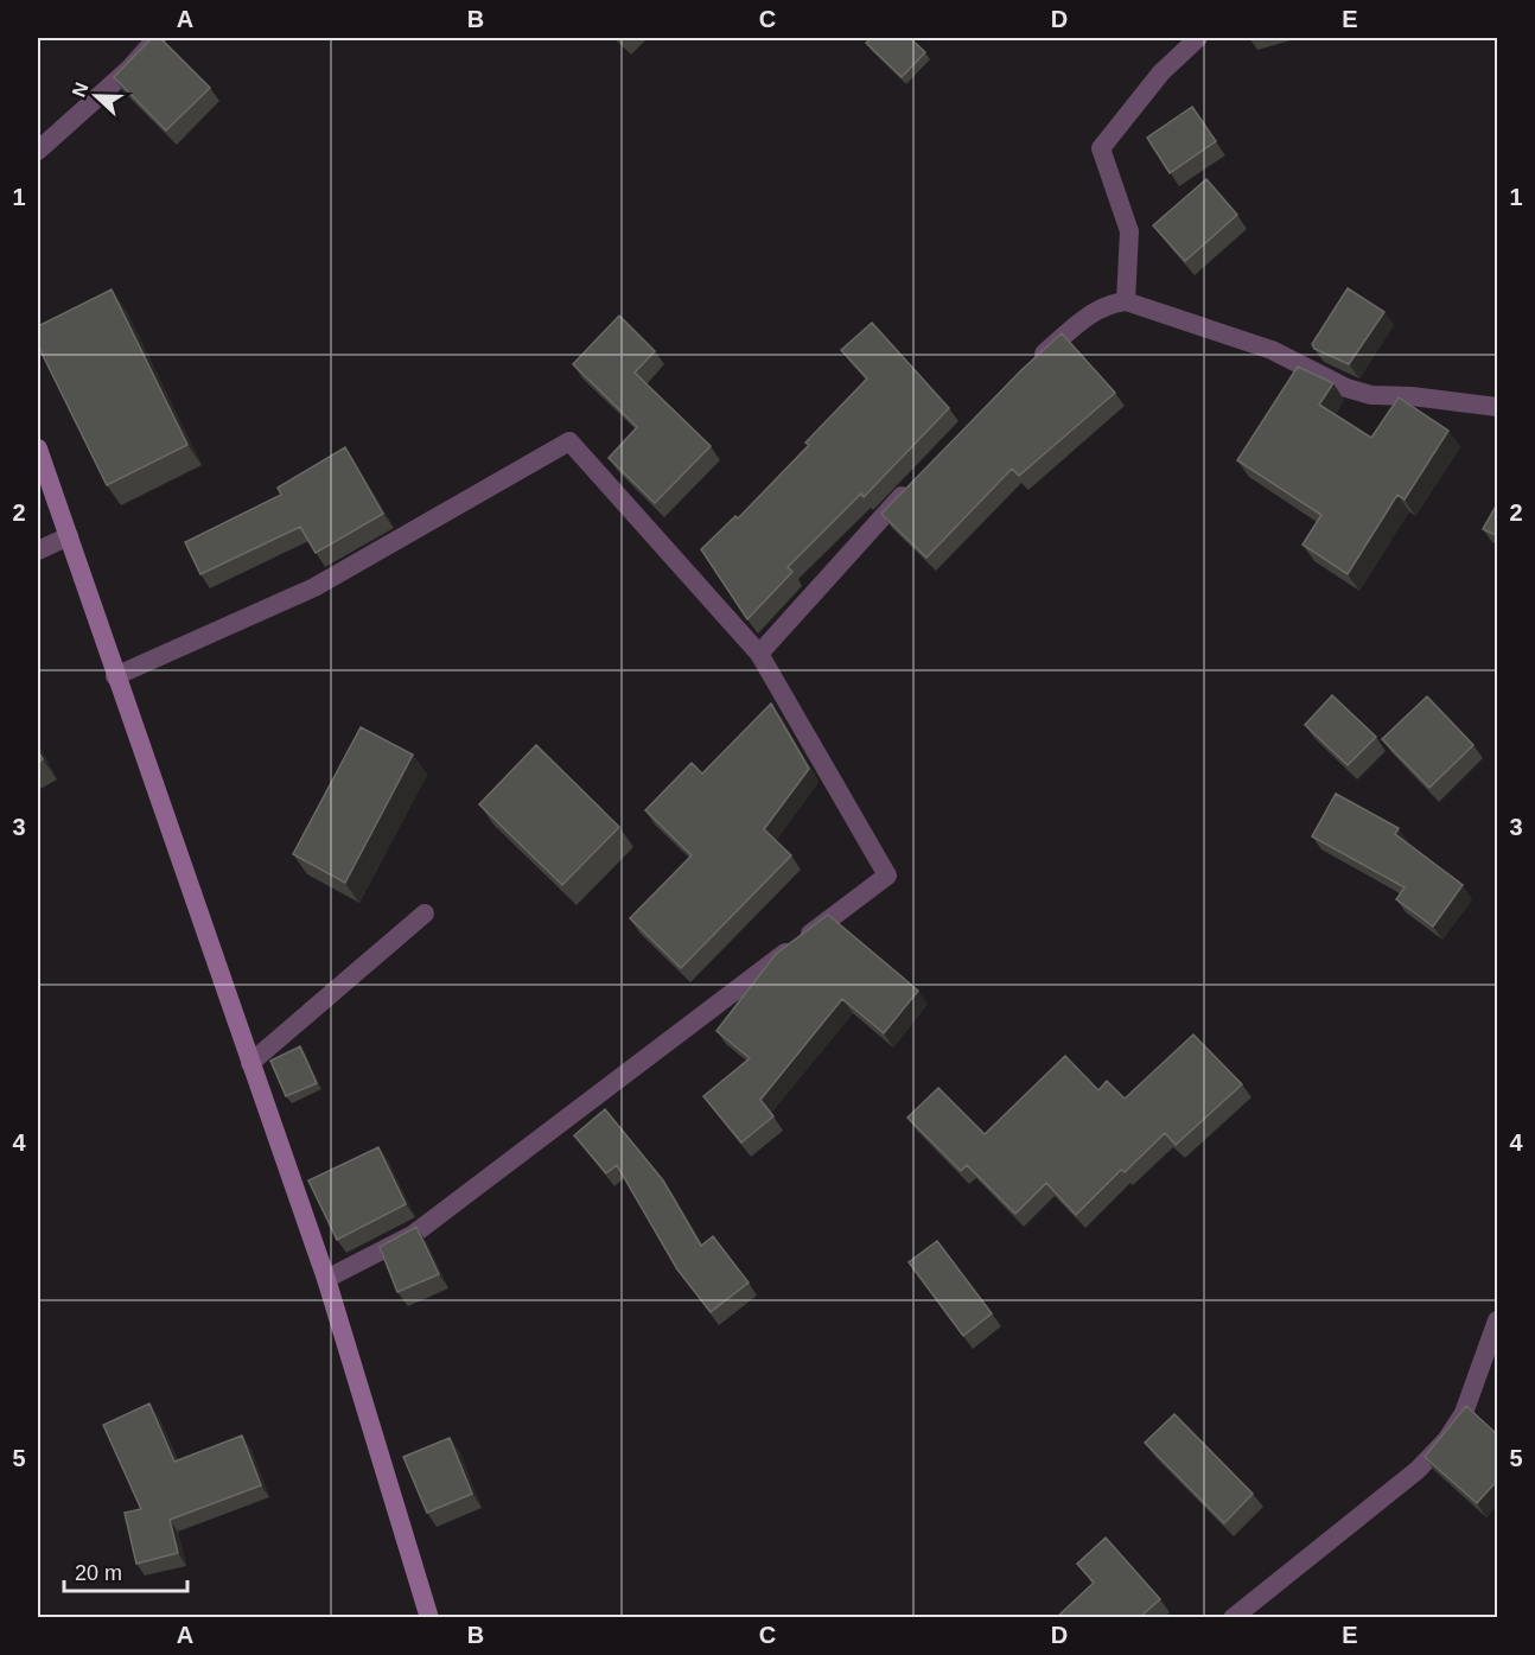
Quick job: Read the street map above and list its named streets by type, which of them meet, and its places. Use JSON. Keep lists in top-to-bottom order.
{
  "scale_bar": "20 m",
  "north": "left",
  "grid": {
    "columns": [
      "A",
      "B",
      "C",
      "D",
      "E"
    ],
    "rows": [
      "1",
      "2",
      "3",
      "4",
      "5"
    ]
  }
}
